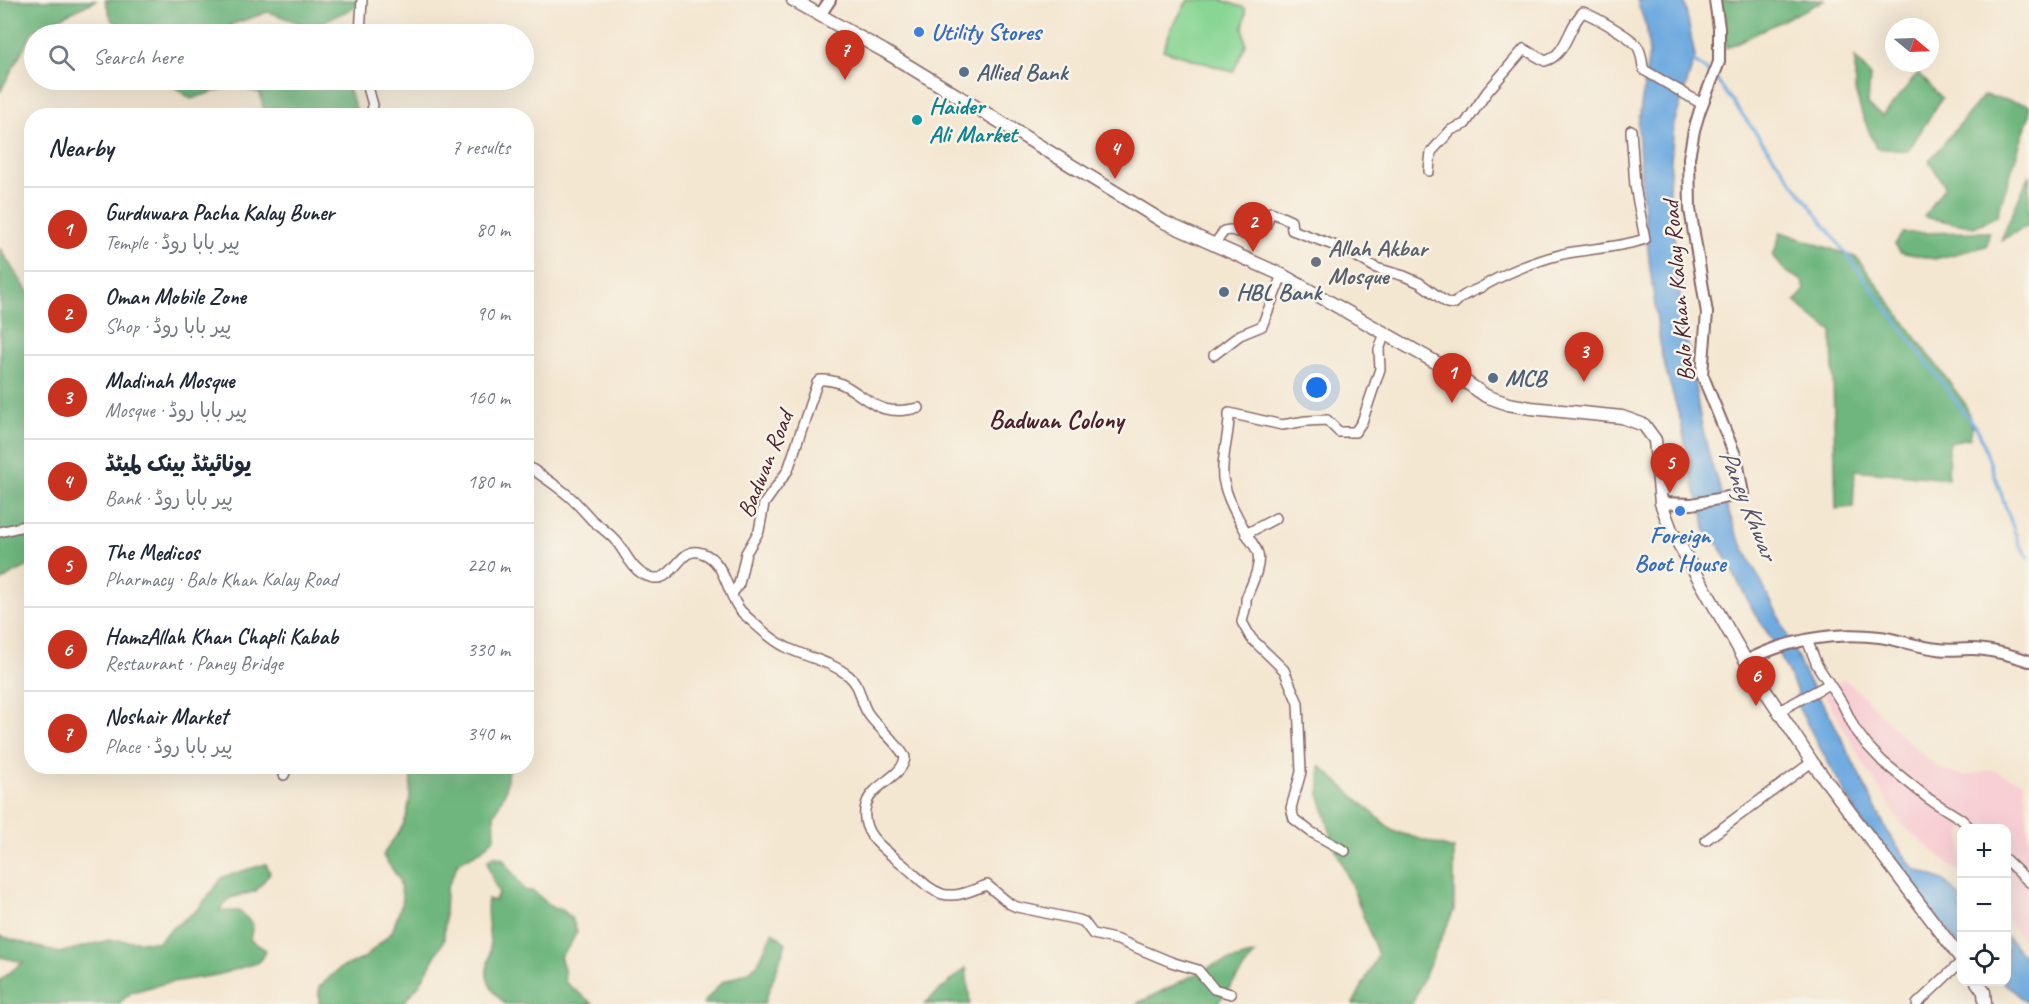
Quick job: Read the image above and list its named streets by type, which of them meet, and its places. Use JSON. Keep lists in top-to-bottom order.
{
  "streets": {
    "street": ["Balo Khan Kalay Road", "Badwan Road"]
  },
  "districts": ["Badwan Colony"],
  "water": ["Paney Khwar"],
  "places": [
    "Utility Stores",
    "Allied Bank",
    "Haider Ali Market",
    "Allah Akbar Mosque",
    "HBL Bank",
    "MCB",
    "Foreign Boot House"
  ],
  "north": "right",
  "page": {
    "search": "Search here",
    "pins": [
      "7",
      "4",
      "2",
      "3",
      "1",
      "5",
      "6"
    ],
    "heading": ["Nearby", "7 results"],
    "list": [
      {
        "mark": "1",
        "name": "Gurduwara Pacha Kalay Buner",
        "note": "Temple · پیر بابا روڈ",
        "value": "80 m"
      },
      {
        "mark": "2",
        "name": "Oman Mobile Zone",
        "note": "Shop · پیر بابا روڈ",
        "value": "90 m"
      },
      {
        "mark": "3",
        "name": "Madinah Mosque",
        "note": "Mosque · پیر بابا روڈ",
        "value": "160 m"
      },
      {
        "mark": "4",
        "name": "یونائیٹڈ بینک لمیٹڈ",
        "note": "Bank · پیر بابا روڈ",
        "value": "180 m"
      },
      {
        "mark": "5",
        "name": "The Medicos",
        "note": "Pharmacy · Balo Khan Kalay Road",
        "value": "220 m"
      },
      {
        "mark": "6",
        "name": "HamzAllah Khan Chapli Kabab",
        "note": "Restaurant · Paney Bridge",
        "value": "330 m"
      },
      {
        "mark": "7",
        "name": "Noshair Market",
        "note": "Place · پیر بابا روڈ",
        "value": "340 m"
      }
    ],
    "map_buttons": ["+", "−"]
  }
}
